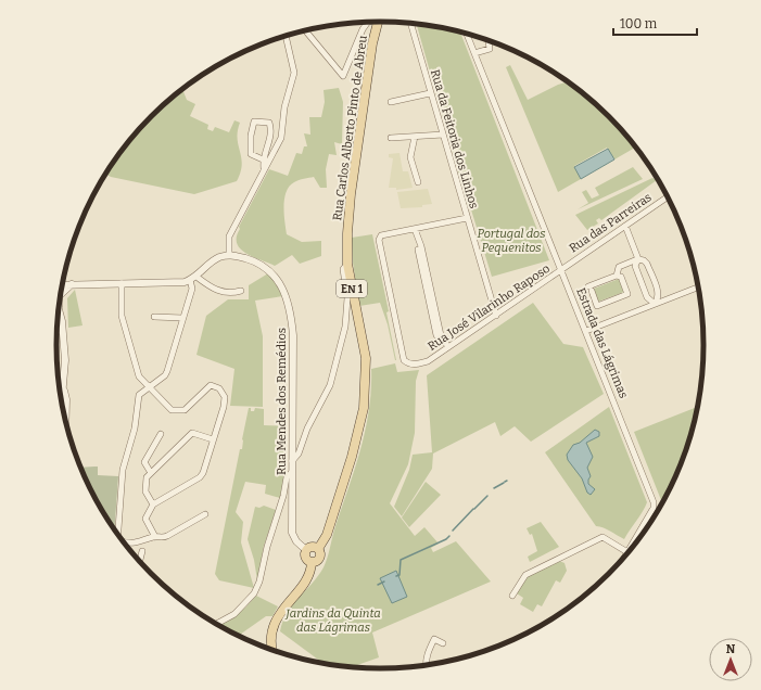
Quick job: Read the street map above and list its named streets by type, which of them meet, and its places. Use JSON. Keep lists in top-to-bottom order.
{
  "streets": {
    "main road": ["Rua Carlos Alberto Pinto de Abreu", "EN 1"],
    "street": [
      "Rua da Feitoria dos Linhos",
      "Rua das Parreiras",
      "Rua José Vilarinho Raposo",
      "Estrada das Lágrimas",
      "Rua Mendes dos Remédios"
    ]
  },
  "crossings": [
    ["Rua Carlos Alberto Pinto de Abreu", "EN 1"],
    ["Rua Carlos Alberto Pinto de Abreu", "Rua Mendes dos Remédios"],
    ["Rua da Feitoria dos Linhos", "Rua José Vilarinho Raposo"],
    ["Rua das Parreiras", "Rua José Vilarinho Raposo"],
    ["Rua das Parreiras", "Estrada das Lágrimas"],
    ["EN 1", "Rua Mendes dos Remédios"],
    ["Rua José Vilarinho Raposo", "Estrada das Lágrimas"]
  ],
  "parks": ["Portugal dos Pequenitos", "Jardins da Quinta das Lágrimas"],
  "scale_bar": "100 m",
  "north": "top"
}
